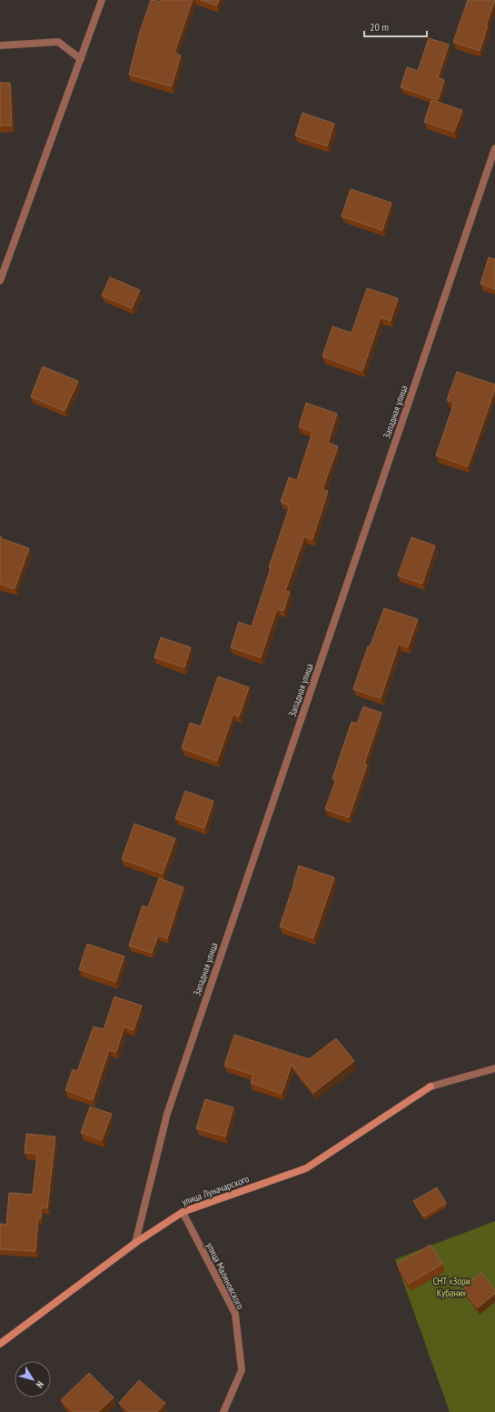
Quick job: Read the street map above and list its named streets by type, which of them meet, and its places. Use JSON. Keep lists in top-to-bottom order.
{
  "streets": {
    "street": ["Западная улица", "улица Луначарского", "улица Малиновского"]
  },
  "crossings": [
    ["Западная улица", "улица Луначарского"],
    ["улица Луначарского", "улица Малиновского"]
  ],
  "parks": ["СНТ «Зори Кубани»"],
  "scale_bar": "20 m",
  "north": "bottom right"
}
